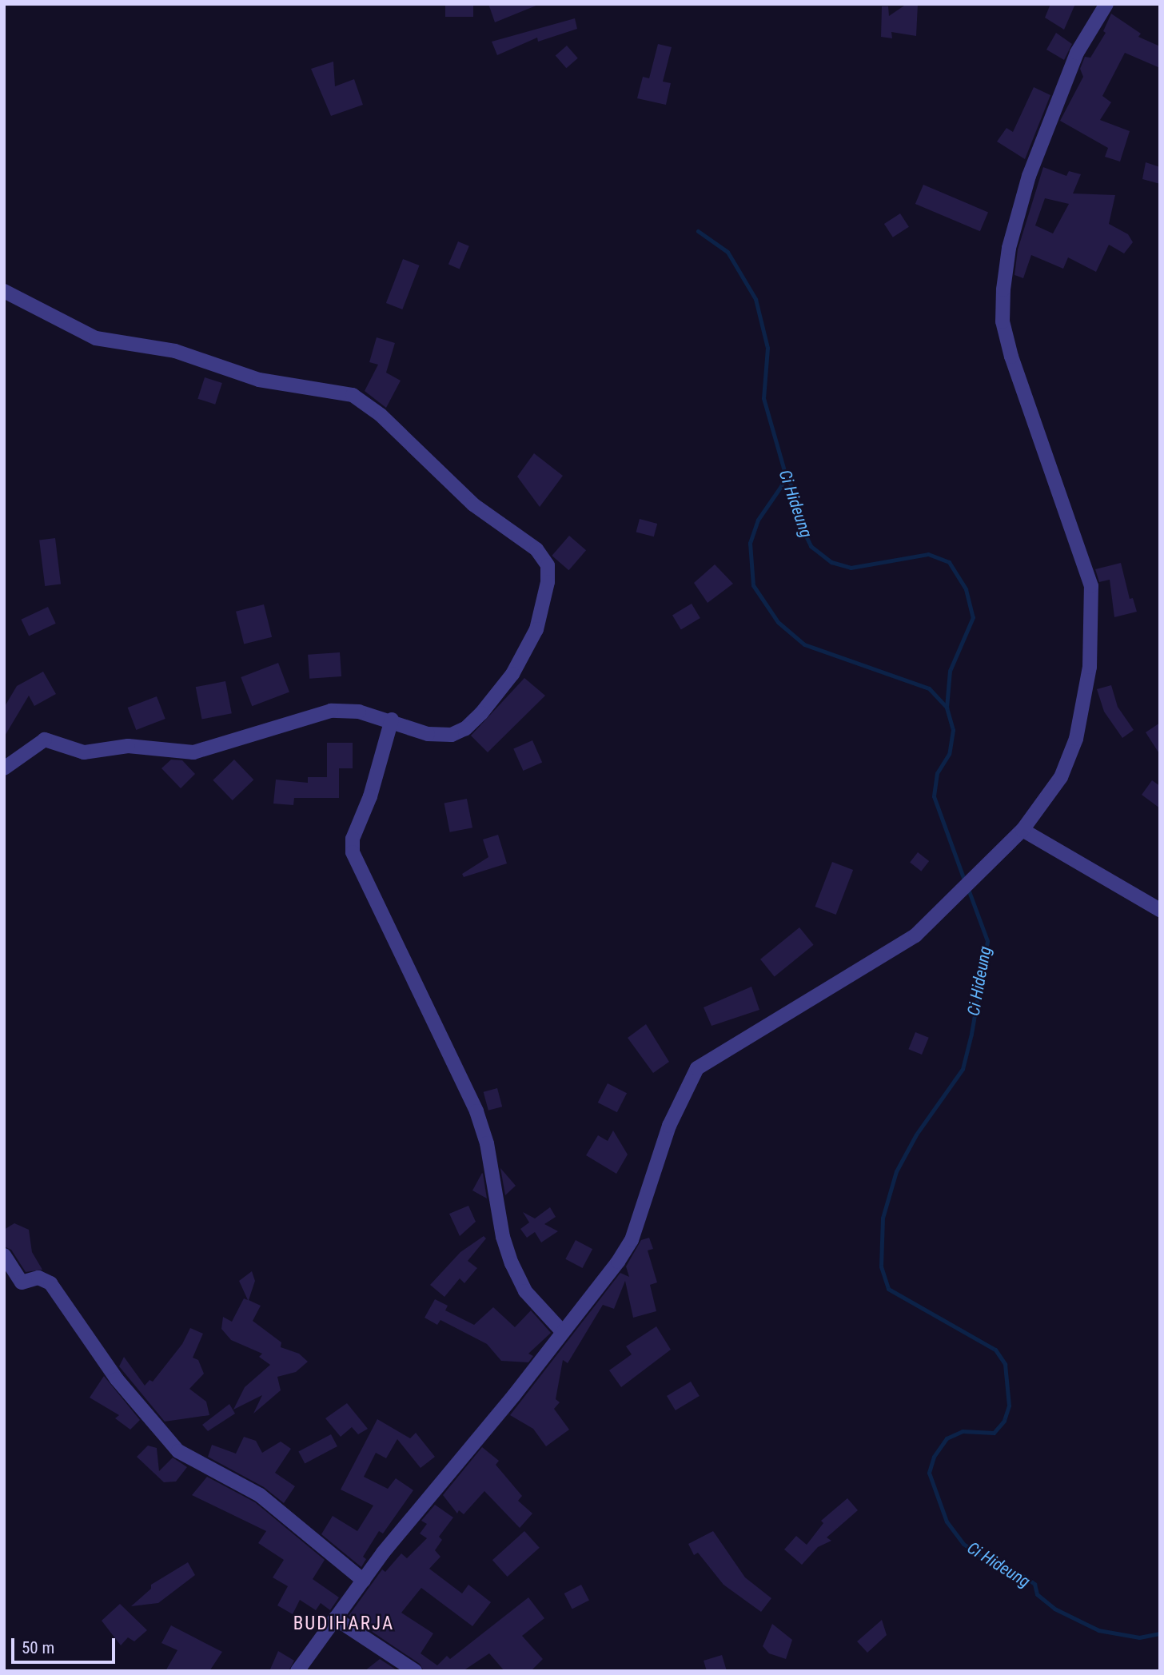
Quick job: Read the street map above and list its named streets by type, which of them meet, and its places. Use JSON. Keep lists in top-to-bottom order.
{
  "districts": ["BUDIHARJA"],
  "water": ["Ci Hideung"],
  "scale_bar": "50 m"
}
